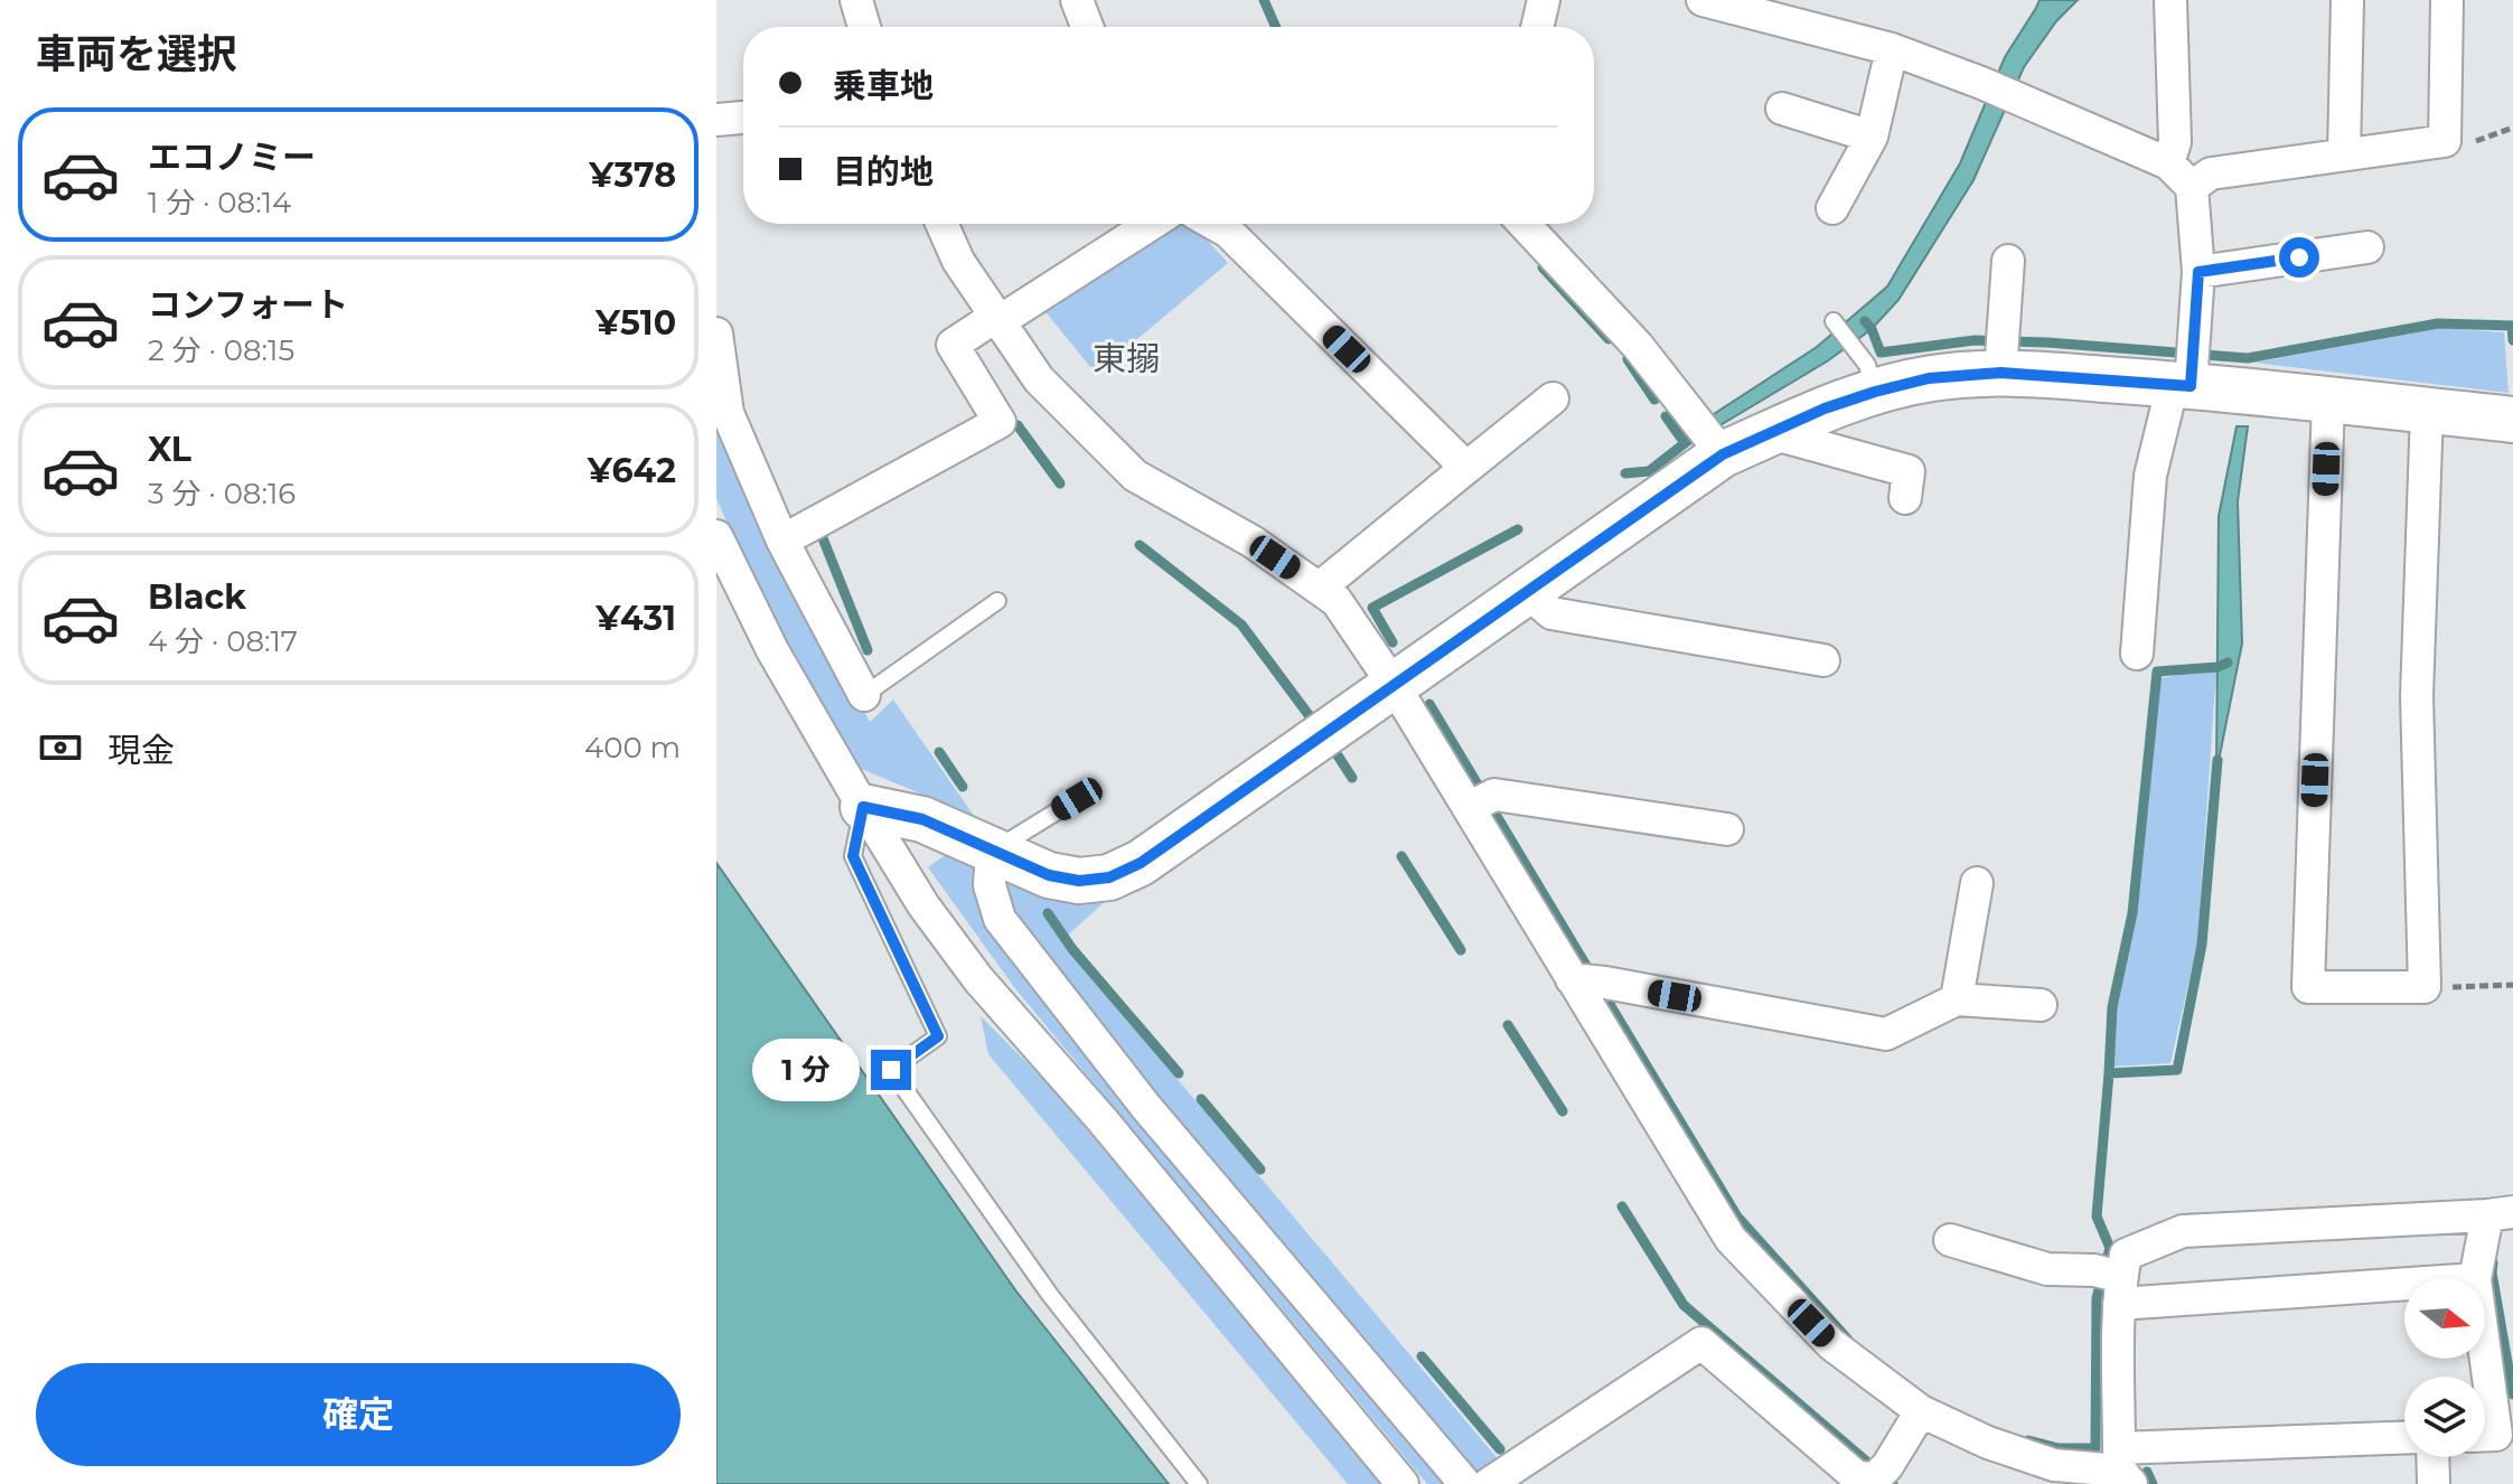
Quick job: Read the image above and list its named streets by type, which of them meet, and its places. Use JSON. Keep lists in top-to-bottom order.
{
  "districts": ["東搦"],
  "north": "right",
  "page": {
    "heading": "車両を選択",
    "banner": ["乗車地", "目的地"],
    "list": [
      {
        "name": "エコノミー",
        "note": "1 分 · 08:14",
        "value": "¥378"
      },
      {
        "name": "コンフォート",
        "note": "2 分 · 08:15",
        "value": "¥510"
      },
      {
        "name": "XL",
        "note": "3 分 · 08:16",
        "value": "¥642"
      },
      {
        "name": "Black",
        "note": "4 分 · 08:17",
        "value": "¥431"
      }
    ],
    "pay": ["現金", "400 m"],
    "bubble": "1 分",
    "buttons": "確定"
  }
}
